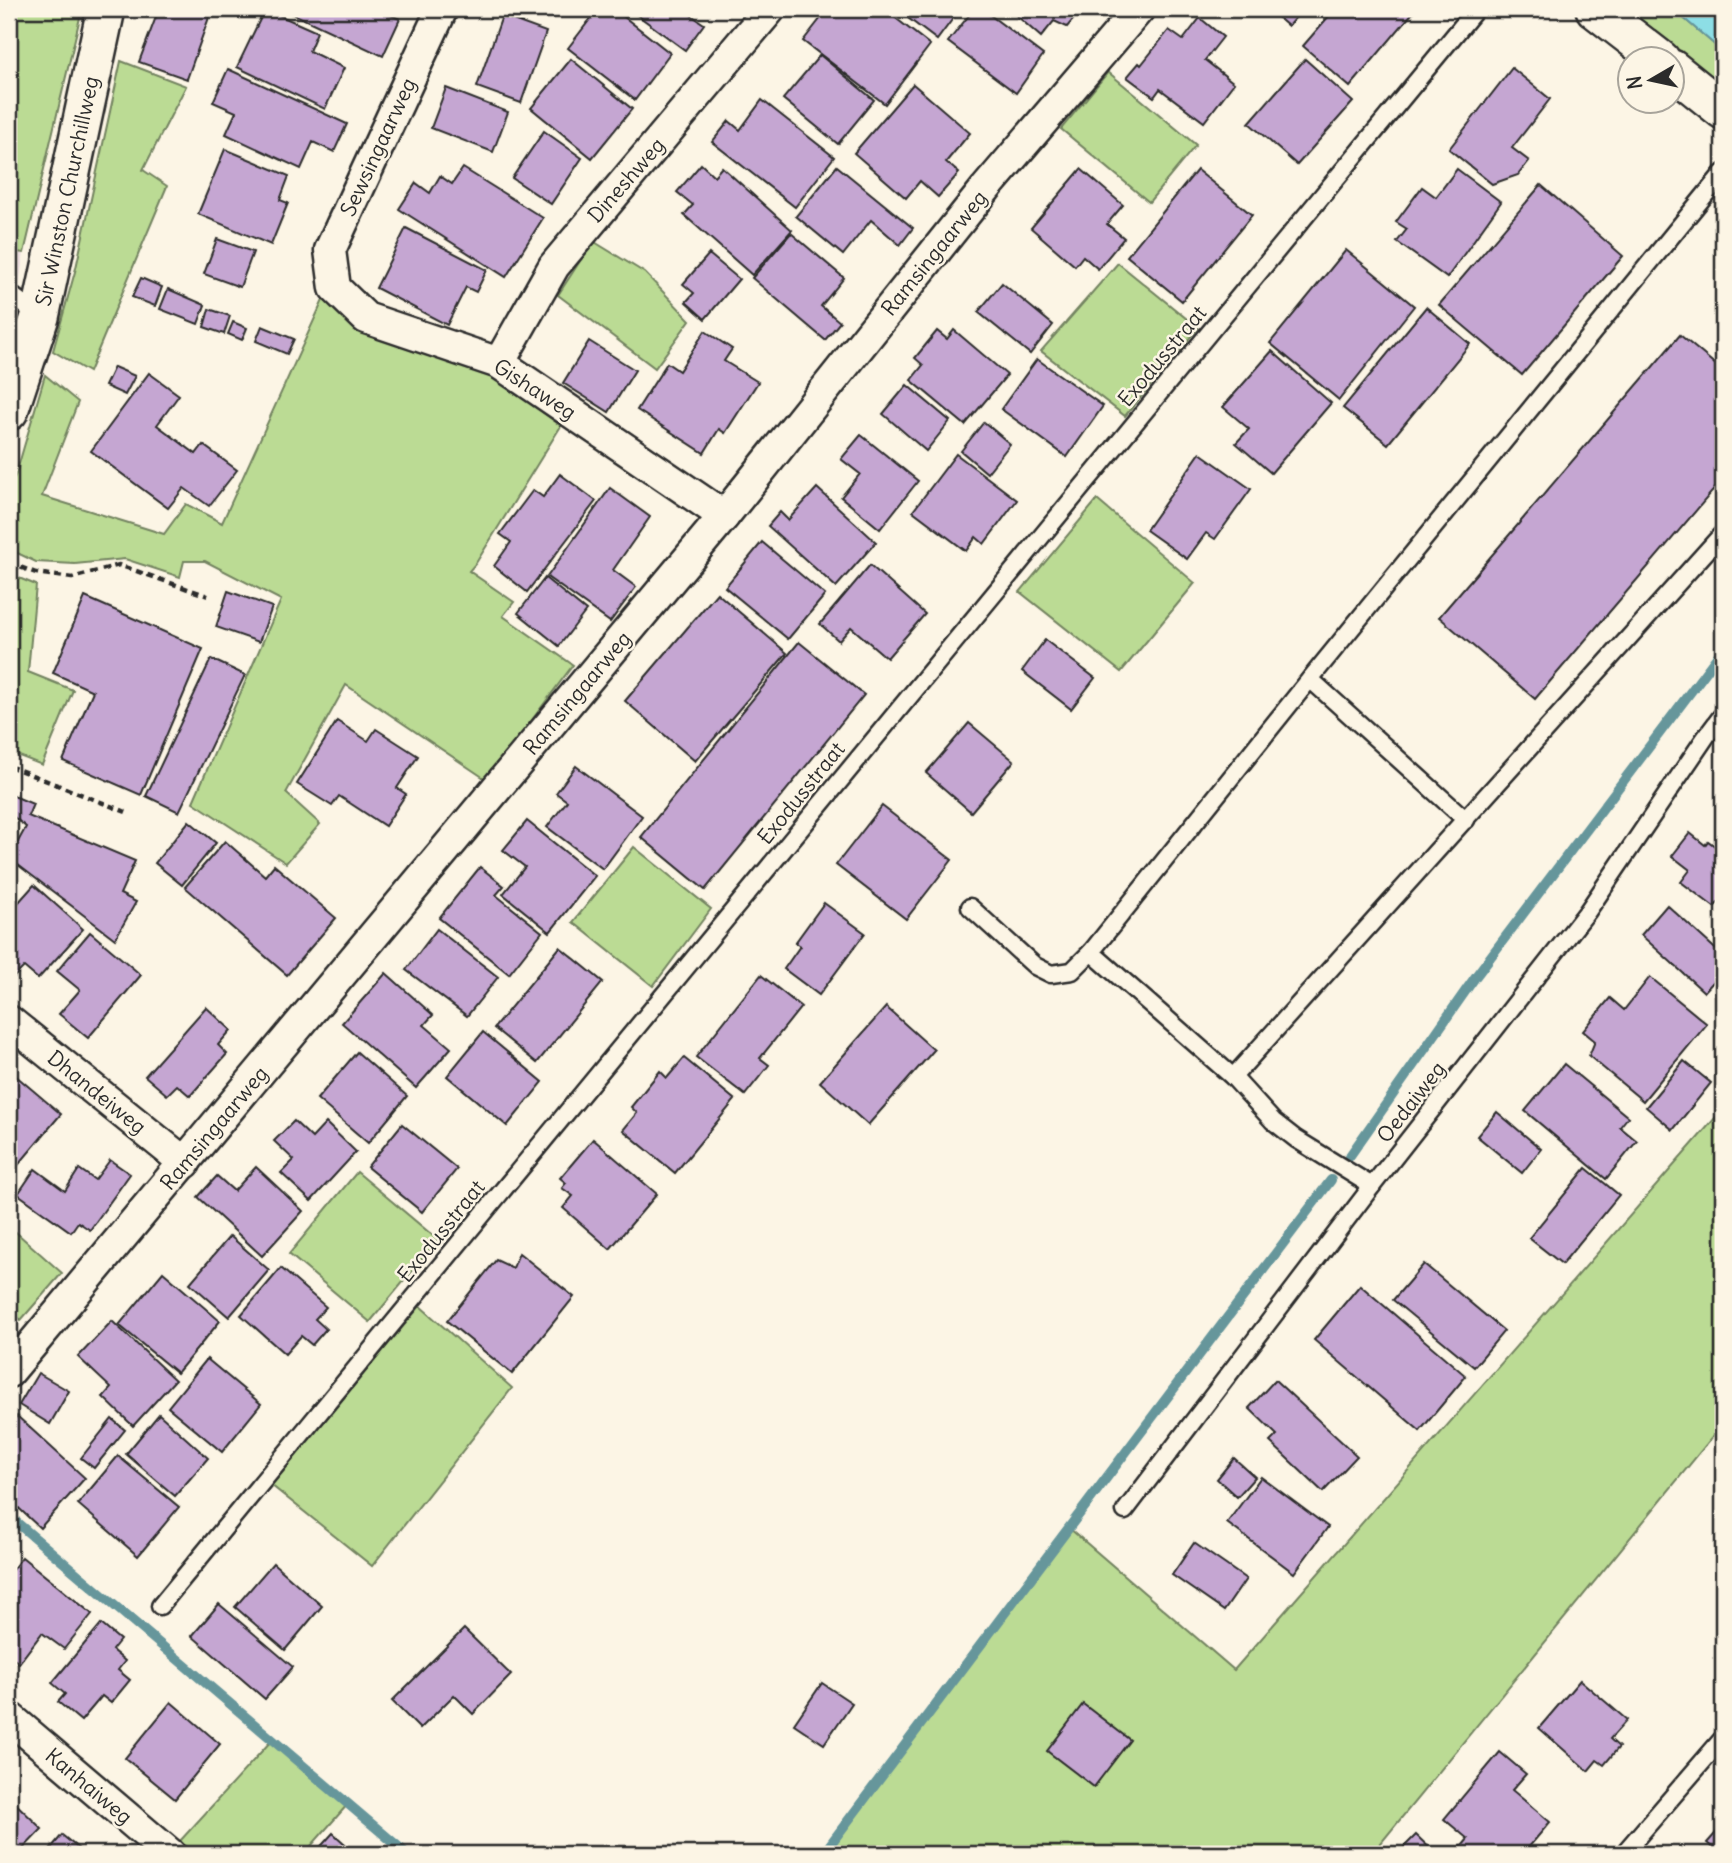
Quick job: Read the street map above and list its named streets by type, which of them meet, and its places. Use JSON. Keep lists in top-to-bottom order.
{
  "streets": {
    "street": [
      "Sewsingaarweg",
      "Dineshweg",
      "Sir Winston Churchillweg",
      "Ramsingaarweg",
      "Gishaweg",
      "Dhandeiweg",
      "Kanhaiweg"
    ],
    "lane": ["Exodusstraat", "Oedaiweg"]
  },
  "crossings": [
    ["Sewsingaarweg", "Gishaweg"],
    ["Dineshweg", "Gishaweg"],
    ["Ramsingaarweg", "Gishaweg"],
    ["Ramsingaarweg", "Dhandeiweg"]
  ],
  "north": "left"
}
